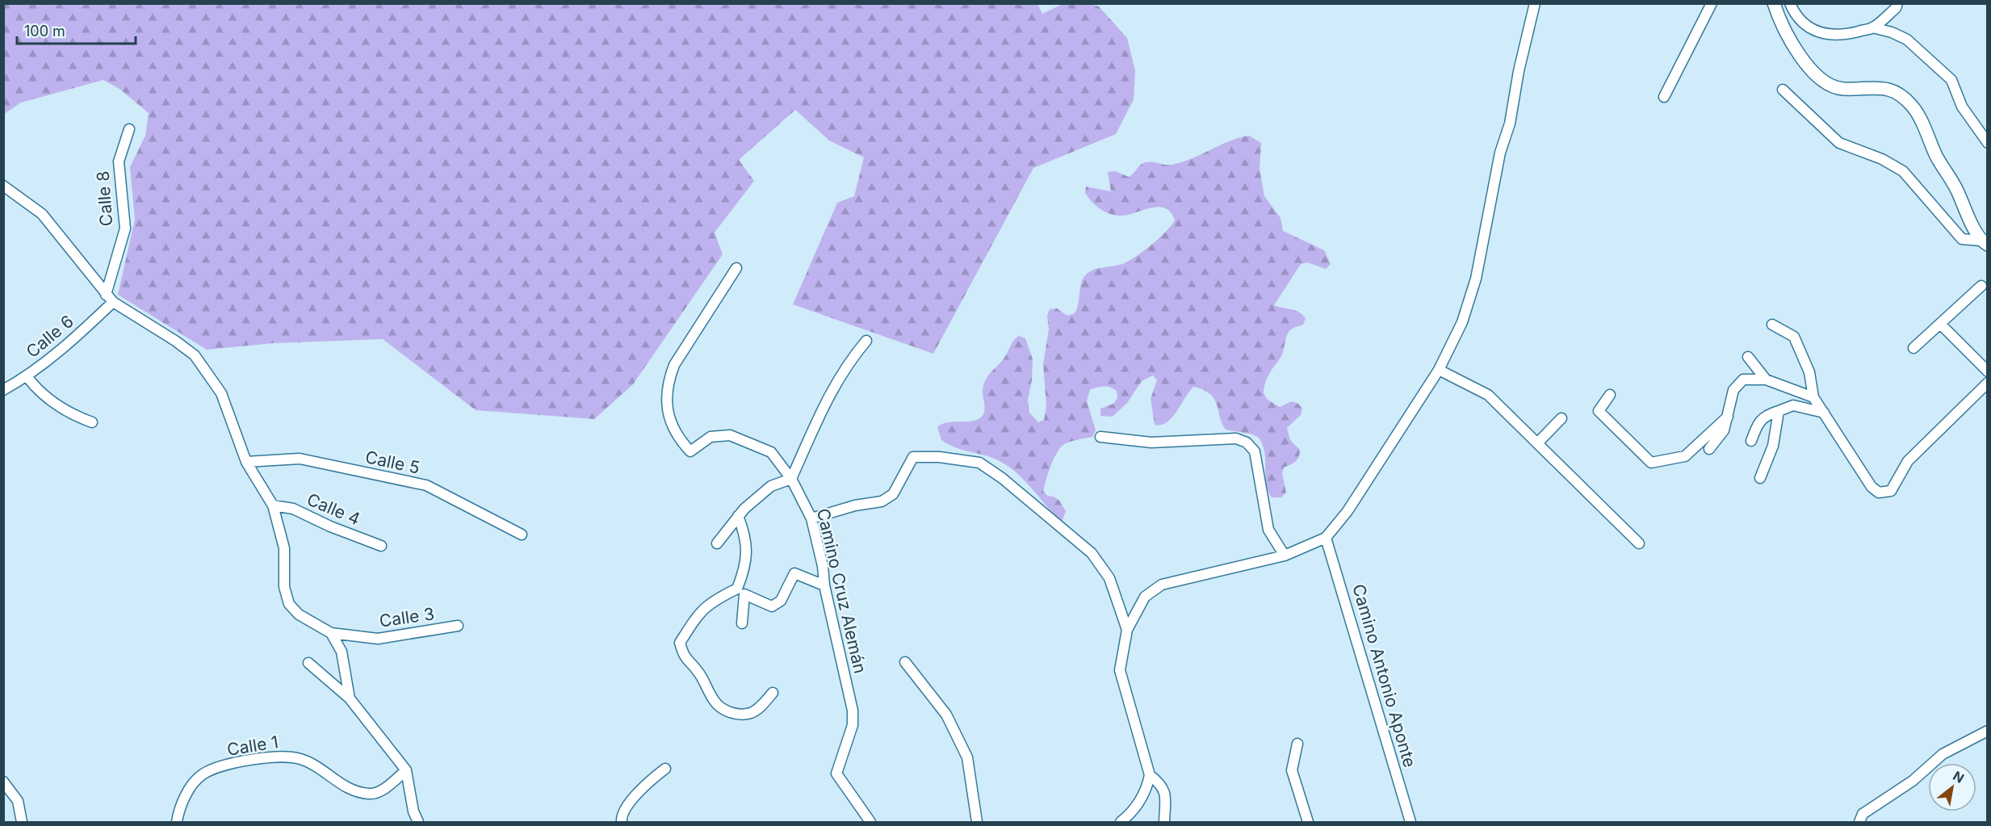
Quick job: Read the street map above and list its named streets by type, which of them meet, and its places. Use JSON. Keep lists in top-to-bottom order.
{
  "streets": {
    "street": [
      "Calle 8",
      "Calle 6",
      "Calle 5",
      "Calle 4",
      "Camino Cruz Alemán",
      "Calle 3",
      "Camino Antonio Aponte",
      "Calle 1"
    ]
  },
  "scale_bar": "100 m",
  "north": "top right"
}
